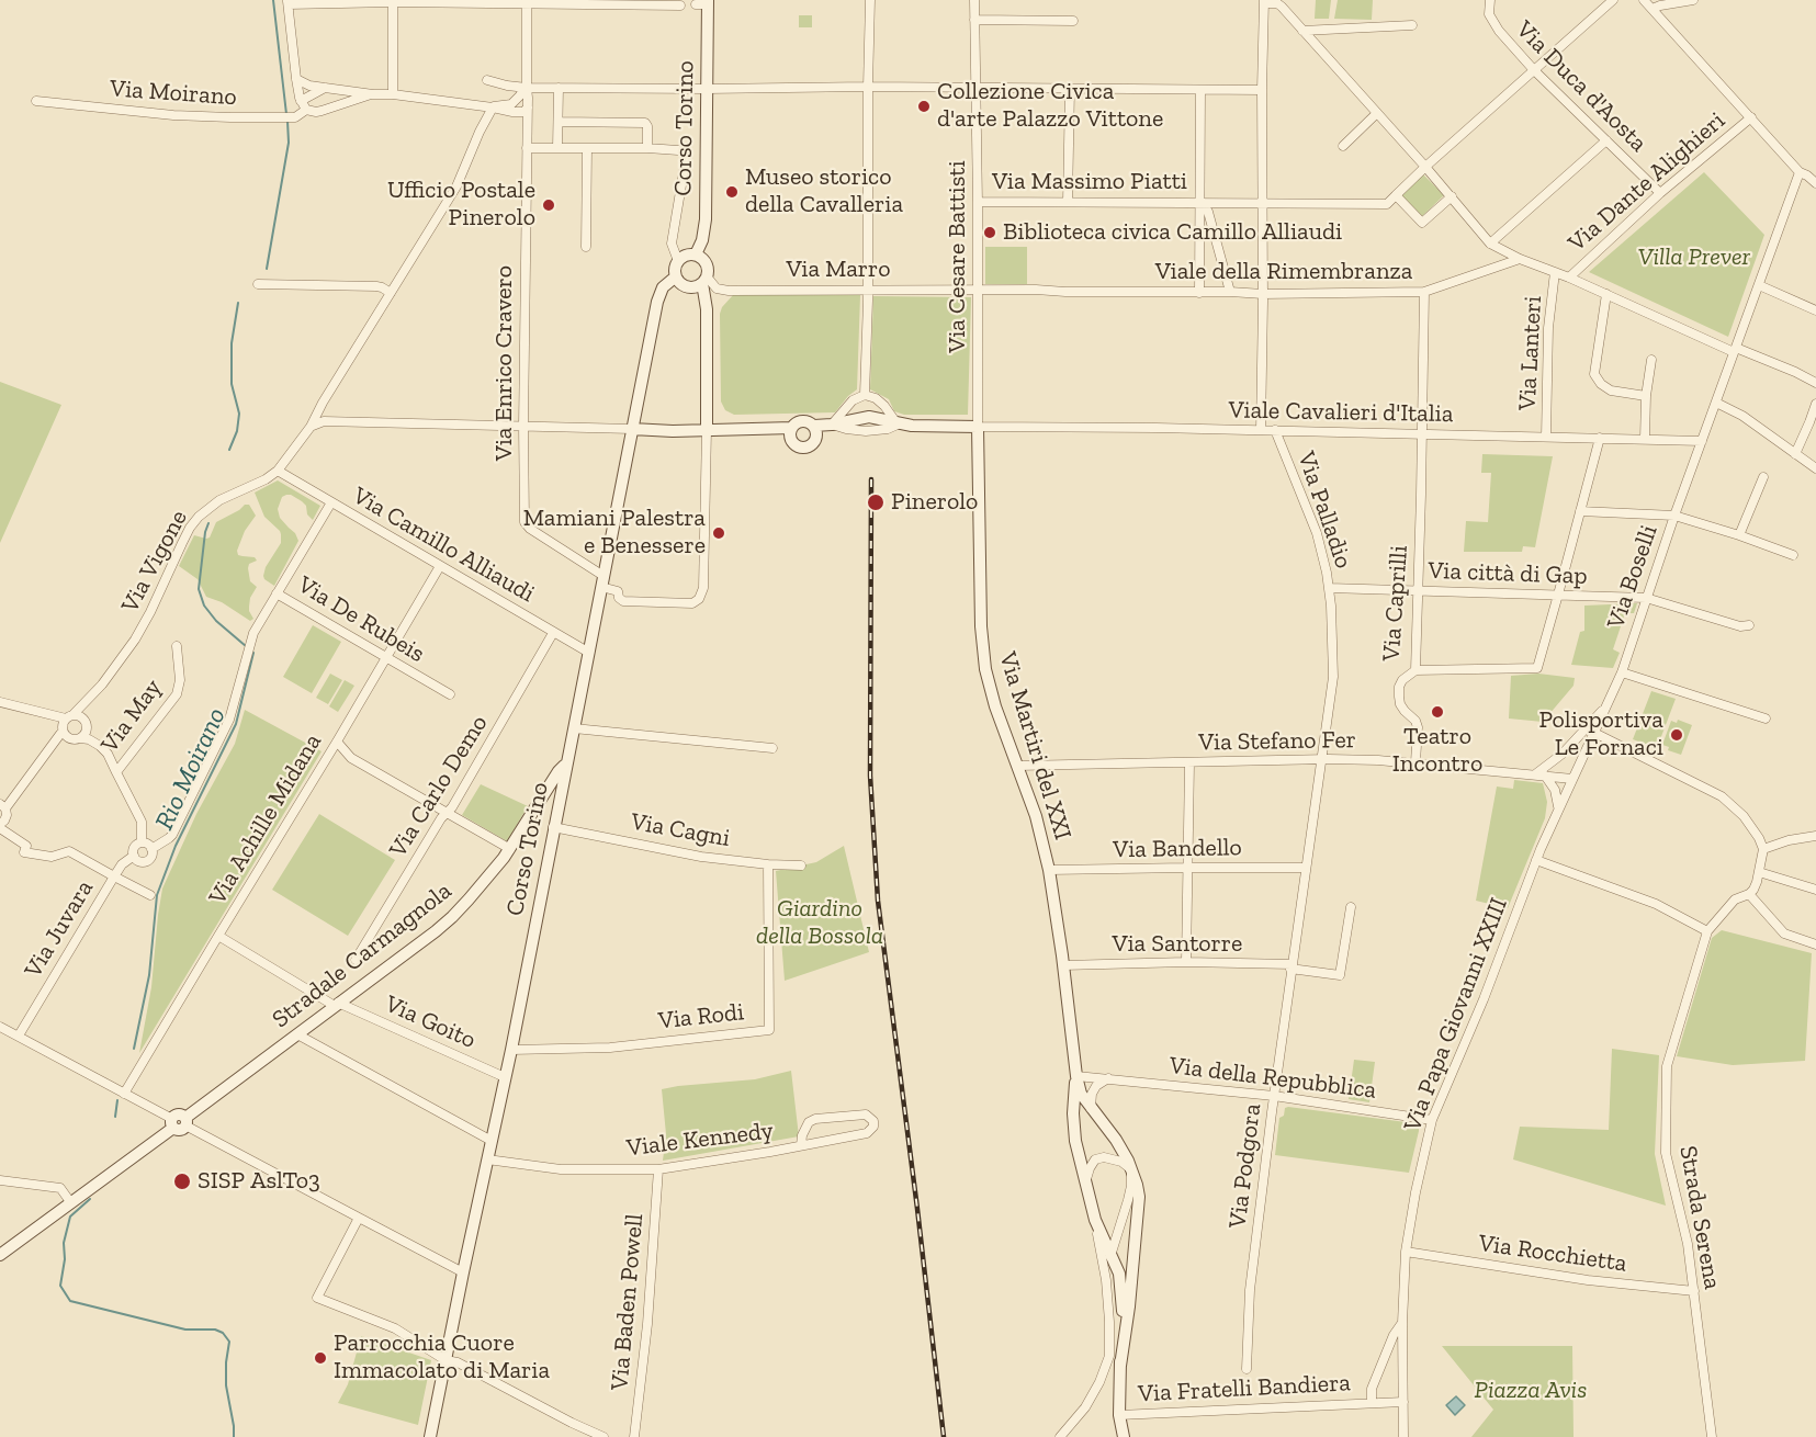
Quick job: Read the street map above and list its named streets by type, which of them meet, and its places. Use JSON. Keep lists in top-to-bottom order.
{
  "streets": {
    "main road": ["Corso Torino", "Via Martiri del XXI", "Stradale Carmagnola"],
    "street": [
      "Via Duca d'Aosta",
      "Via Moirano",
      "Via Massimo Piatti",
      "Via Dante Alighieri",
      "Via Cesare Battisti",
      "Via Marro",
      "Viale della Rimembranza",
      "Via Lanteri",
      "Via Enrico Cravero",
      "Viale Cavalieri d'Italia",
      "Via Palladio",
      "Via Camillo Alliaudi",
      "Via Vigone",
      "Via città di Gap",
      "Via Boselli",
      "Via Caprilli",
      "Via De Rubeis",
      "Via May",
      "Via Stefano Fer",
      "Via Carlo Demo",
      "Via Achille Midana",
      "Via Cagni",
      "Via Bandello",
      "Via Juvara",
      "Via Santorre",
      "Via Papa Giovanni XXIII",
      "Via Rodi",
      "Via Goito",
      "Via della Repubblica",
      "Viale Kennedy",
      "Via Podgora",
      "Strada Serena",
      "Via Rocchietta",
      "Via Baden Powell",
      "Via Fratelli Bandiera"
    ]
  },
  "crossings": [
    ["Via Duca d'Aosta", "Via Dante Alighieri"],
    ["Via Moirano", "Via Enrico Cravero"],
    ["Via Moirano", "Via Vigone"],
    ["Corso Torino", "Via Marro"],
    ["Corso Torino", "Via Enrico Cravero"],
    ["Corso Torino", "Via Camillo Alliaudi"],
    ["Corso Torino", "Via Cagni"],
    ["Corso Torino", "Stradale Carmagnola"],
    ["Corso Torino", "Via Rodi"],
    ["Corso Torino", "Via Goito"],
    ["Corso Torino", "Viale Kennedy"],
    ["Via Massimo Piatti", "Via Cesare Battisti"],
    ["Via Cesare Battisti", "Via Marro"],
    ["Via Cesare Battisti", "Viale della Rimembranza"],
    ["Via Cesare Battisti", "Viale Cavalieri d'Italia"],
    ["Via Cesare Battisti", "Via Martiri del XXI"],
    ["Via Marro", "Viale della Rimembranza"],
    ["Viale della Rimembranza", "Via Caprilli"],
    ["Via Lanteri", "Viale Cavalieri d'Italia"],
    ["Viale Cavalieri d'Italia", "Via Palladio"],
    ["Viale Cavalieri d'Italia", "Via Boselli"],
    ["Viale Cavalieri d'Italia", "Via Caprilli"],
    ["Viale Cavalieri d'Italia", "Via Martiri del XXI"],
    ["Via Palladio", "Via città di Gap"],
    ["Via Palladio", "Via Stefano Fer"],
    ["Via Palladio", "Via Podgora"],
    ["Via Camillo Alliaudi", "Via Vigone"],
    ["Via Camillo Alliaudi", "Via De Rubeis"],
    ["Via Camillo Alliaudi", "Via Carlo Demo"],
    ["Via Camillo Alliaudi", "Via Achille Midana"],
    ["Via città di Gap", "Via Boselli"],
    ["Via città di Gap", "Via Caprilli"],
    ["Via Boselli", "Via Stefano Fer"],
    ["Via Boselli", "Via Papa Giovanni XXIII"],
    ["Via Caprilli", "Via Stefano Fer"],
    ["Via De Rubeis", "Via Achille Midana"],
    ["Via May", "Via Juvara"],
    ["Via Stefano Fer", "Via Martiri del XXI"],
    ["Via Stefano Fer", "Via Podgora"],
    ["Via Martiri del XXI", "Via Bandello"],
    ["Via Martiri del XXI", "Via Santorre"],
    ["Via Martiri del XXI", "Via della Repubblica"],
    ["Via Martiri del XXI", "Via Fratelli Bandiera"],
    ["Via Achille Midana", "Via Goito"],
    ["Via Cagni", "Via Rodi"],
    ["Via Bandello", "Via Podgora"],
    ["Via Santorre", "Via Podgora"],
    ["Stradale Carmagnola", "Via Goito"],
    ["Via Papa Giovanni XXIII", "Via della Repubblica"],
    ["Via Papa Giovanni XXIII", "Via Rocchietta"],
    ["Via Papa Giovanni XXIII", "Via Fratelli Bandiera"],
    ["Via della Repubblica", "Via Podgora"],
    ["Viale Kennedy", "Via Baden Powell"],
    ["Strada Serena", "Via Rocchietta"]
  ],
  "water": ["Rio Moirano"],
  "parks": ["Villa Prever", "Giardino della Bossola", "Piazza Avis"],
  "places": [
    "Collezione Civica d'arte Palazzo Vittone",
    "Museo storico della Cavalleria",
    "Ufficio Postale Pinerolo",
    "Biblioteca civica Camillo Alliaudi",
    "Pinerolo",
    "Mamiani Palestra e Benessere",
    "Teatro Incontro",
    "Polisportiva Le Fornaci",
    "SISP AslTo3",
    "Parrocchia Cuore Immacolato di Maria"
  ]
}
